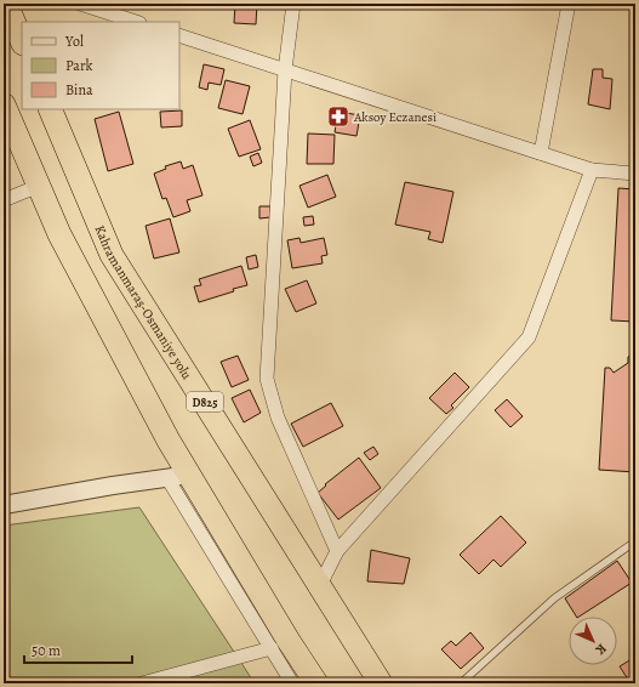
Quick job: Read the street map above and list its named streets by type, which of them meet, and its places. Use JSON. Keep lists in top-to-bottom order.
{
  "streets": {
    "highway": ["Kahramanmaraş-Osmaniye yolu", "D825"]
  },
  "places": {
    "pharmacy": ["Aksoy Eczanesi"]
  },
  "legend": ["Yol", "Park", "Bina"],
  "scale_bar": "50 m",
  "north": "bottom right"
}
